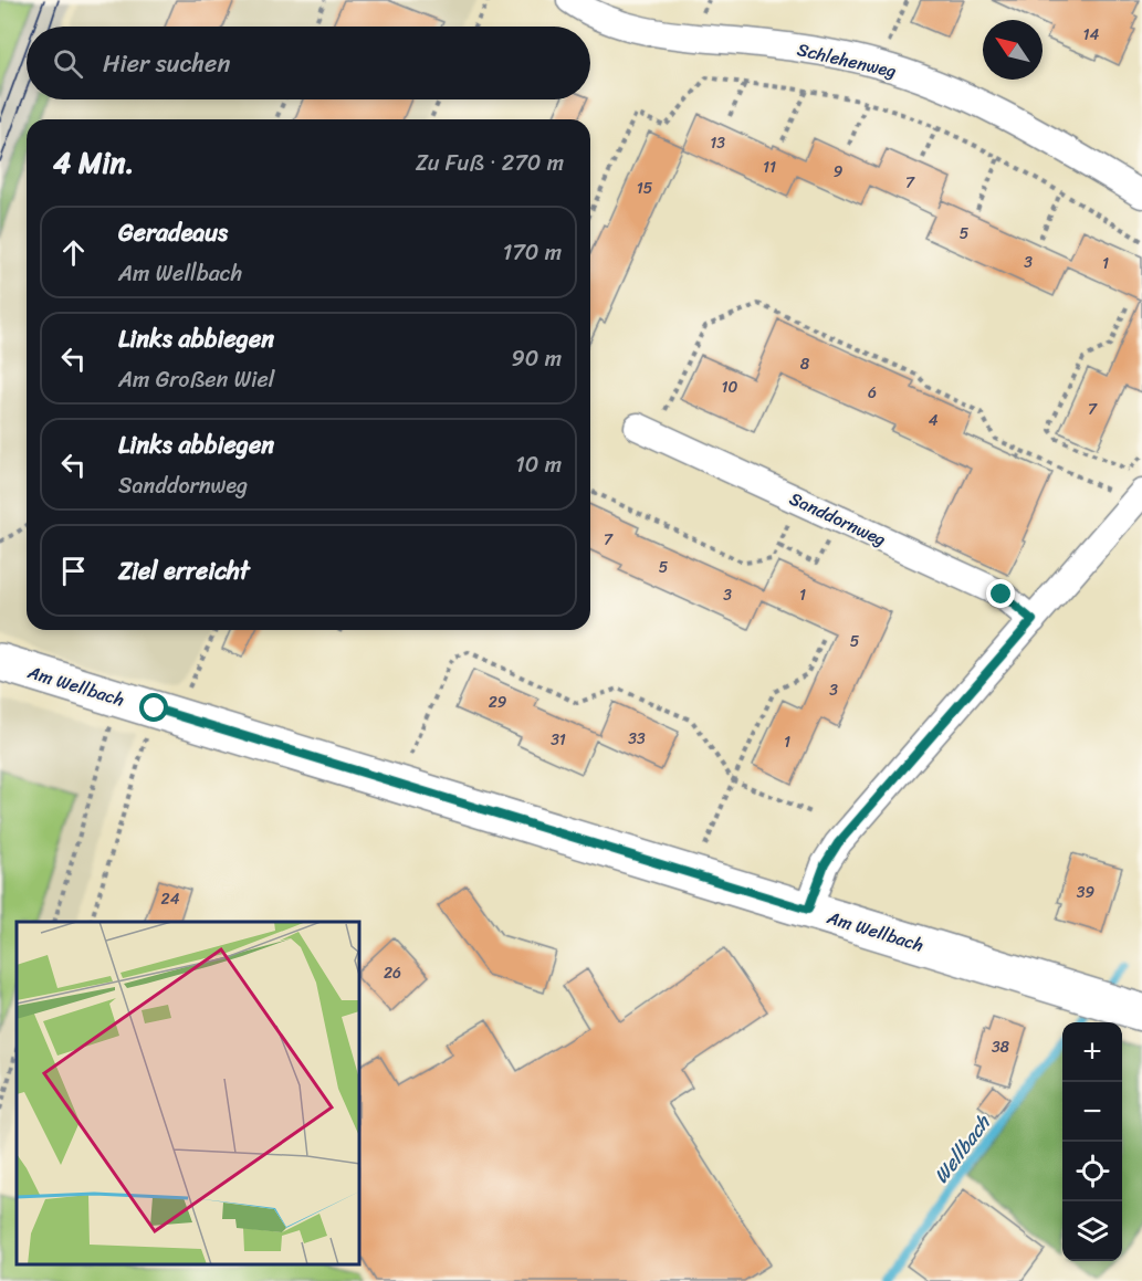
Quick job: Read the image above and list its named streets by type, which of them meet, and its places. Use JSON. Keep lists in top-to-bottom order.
{
  "streets": {
    "main road": ["Am Wellbach"],
    "street": ["Schlehenweg", "Sanddornweg"]
  },
  "water": ["Wellbach"],
  "house_numbers": [
    "14",
    "13",
    "11",
    "9",
    "7",
    "15",
    "5",
    "3",
    "1",
    "8",
    "10",
    "6",
    "7",
    "4",
    "7",
    "5",
    "3",
    "1",
    "5",
    "3",
    "29",
    "33",
    "31",
    "1",
    "39",
    "24",
    "26",
    "38"
  ],
  "north": "top left",
  "page": {
    "search": "Hier suchen",
    "heading": ["4 Min.", "Zu Fuß · 270 m"],
    "list": [
      ["Geradeaus", "Am Wellbach", "170 m"],
      ["Links abbiegen", "Am Großen Wiel", "90 m"],
      ["Links abbiegen", "Sanddornweg", "10 m"],
      "Ziel erreicht"
    ],
    "map_buttons": ["+", "−"]
  }
}
